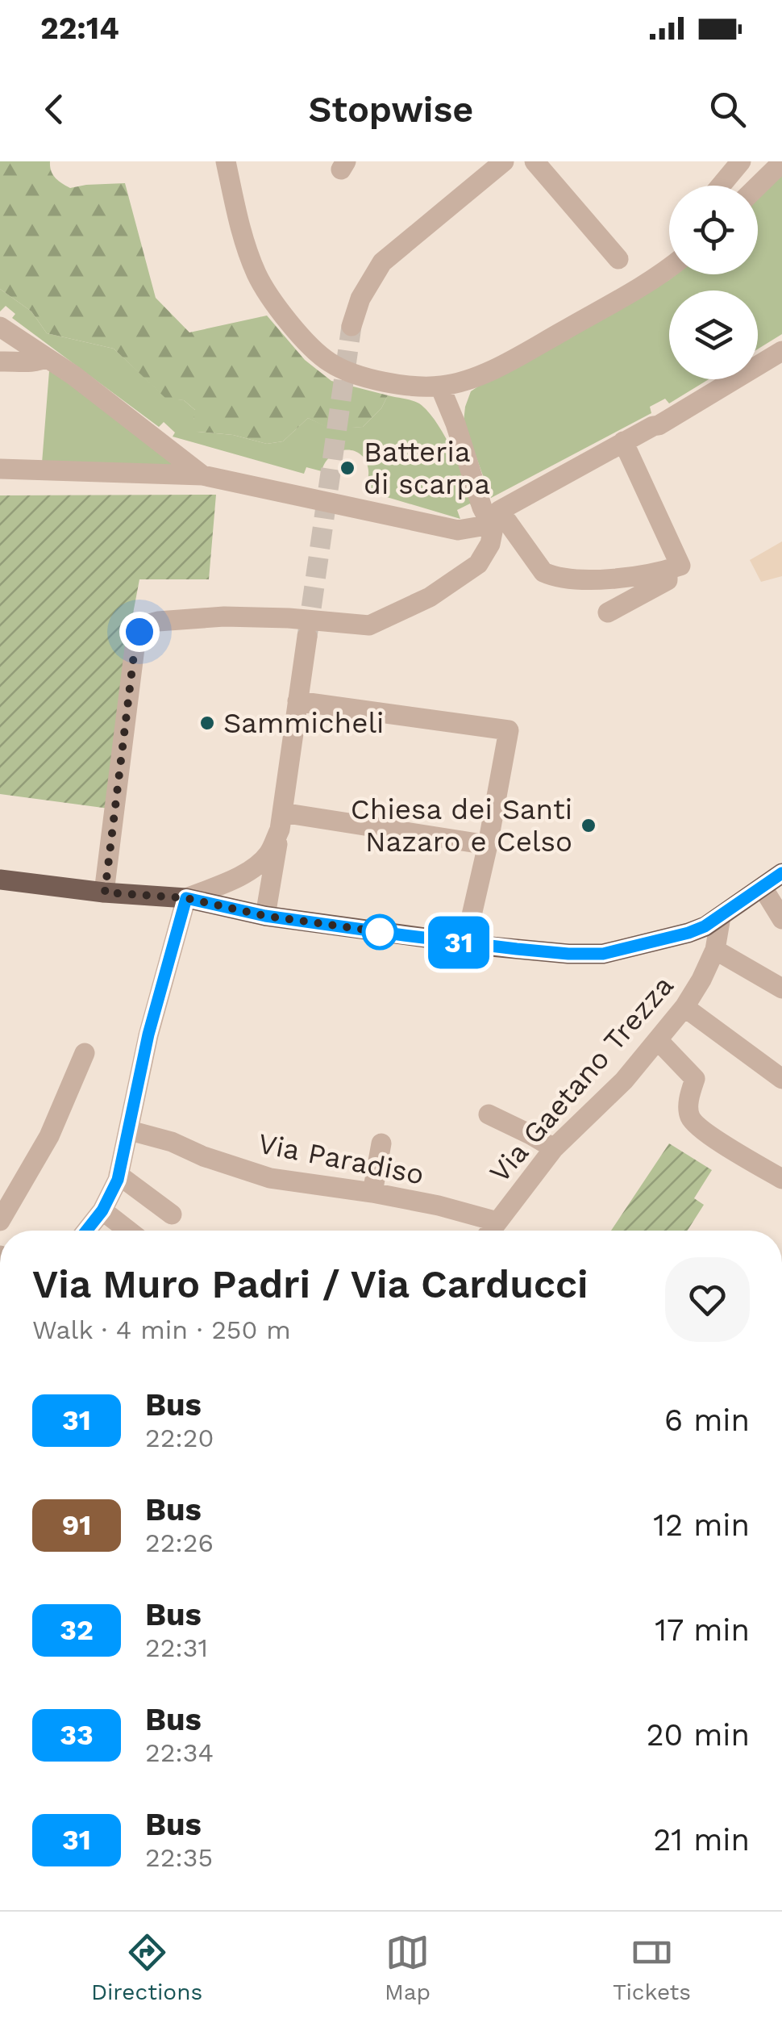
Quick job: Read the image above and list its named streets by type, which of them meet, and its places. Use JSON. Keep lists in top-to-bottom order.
{
  "streets": {
    "street": ["Via Gaetano Trezza", "Via Paradiso"]
  },
  "crossings": [
    ["Via Gaetano Trezza", "Via Paradiso"]
  ],
  "places": ["Batteria di scarpa", "Sammicheli", "Chiesa dei Santi Nazaro e Celso"],
  "lines": ["bus line 31"],
  "page": {
    "status": "22:14",
    "header": "Stopwise",
    "on_map": "31",
    "heading": ["Via Muro Padri / Via Carducci", "Walk · 4 min · 250 m"],
    "list": [
      {
        "mark": "31",
        "name": "Bus",
        "note": "22:20",
        "value": "6 min"
      },
      {
        "mark": "91",
        "name": "Bus",
        "note": "22:26",
        "value": "12 min"
      },
      {
        "mark": "32",
        "name": "Bus",
        "note": "22:31",
        "value": "17 min"
      },
      {
        "mark": "33",
        "name": "Bus",
        "note": "22:34",
        "value": "20 min"
      },
      {
        "mark": "31",
        "name": "Bus",
        "note": "22:35",
        "value": "21 min"
      }
    ],
    "tabs": ["Directions", "Map", "Tickets"]
  }
}
